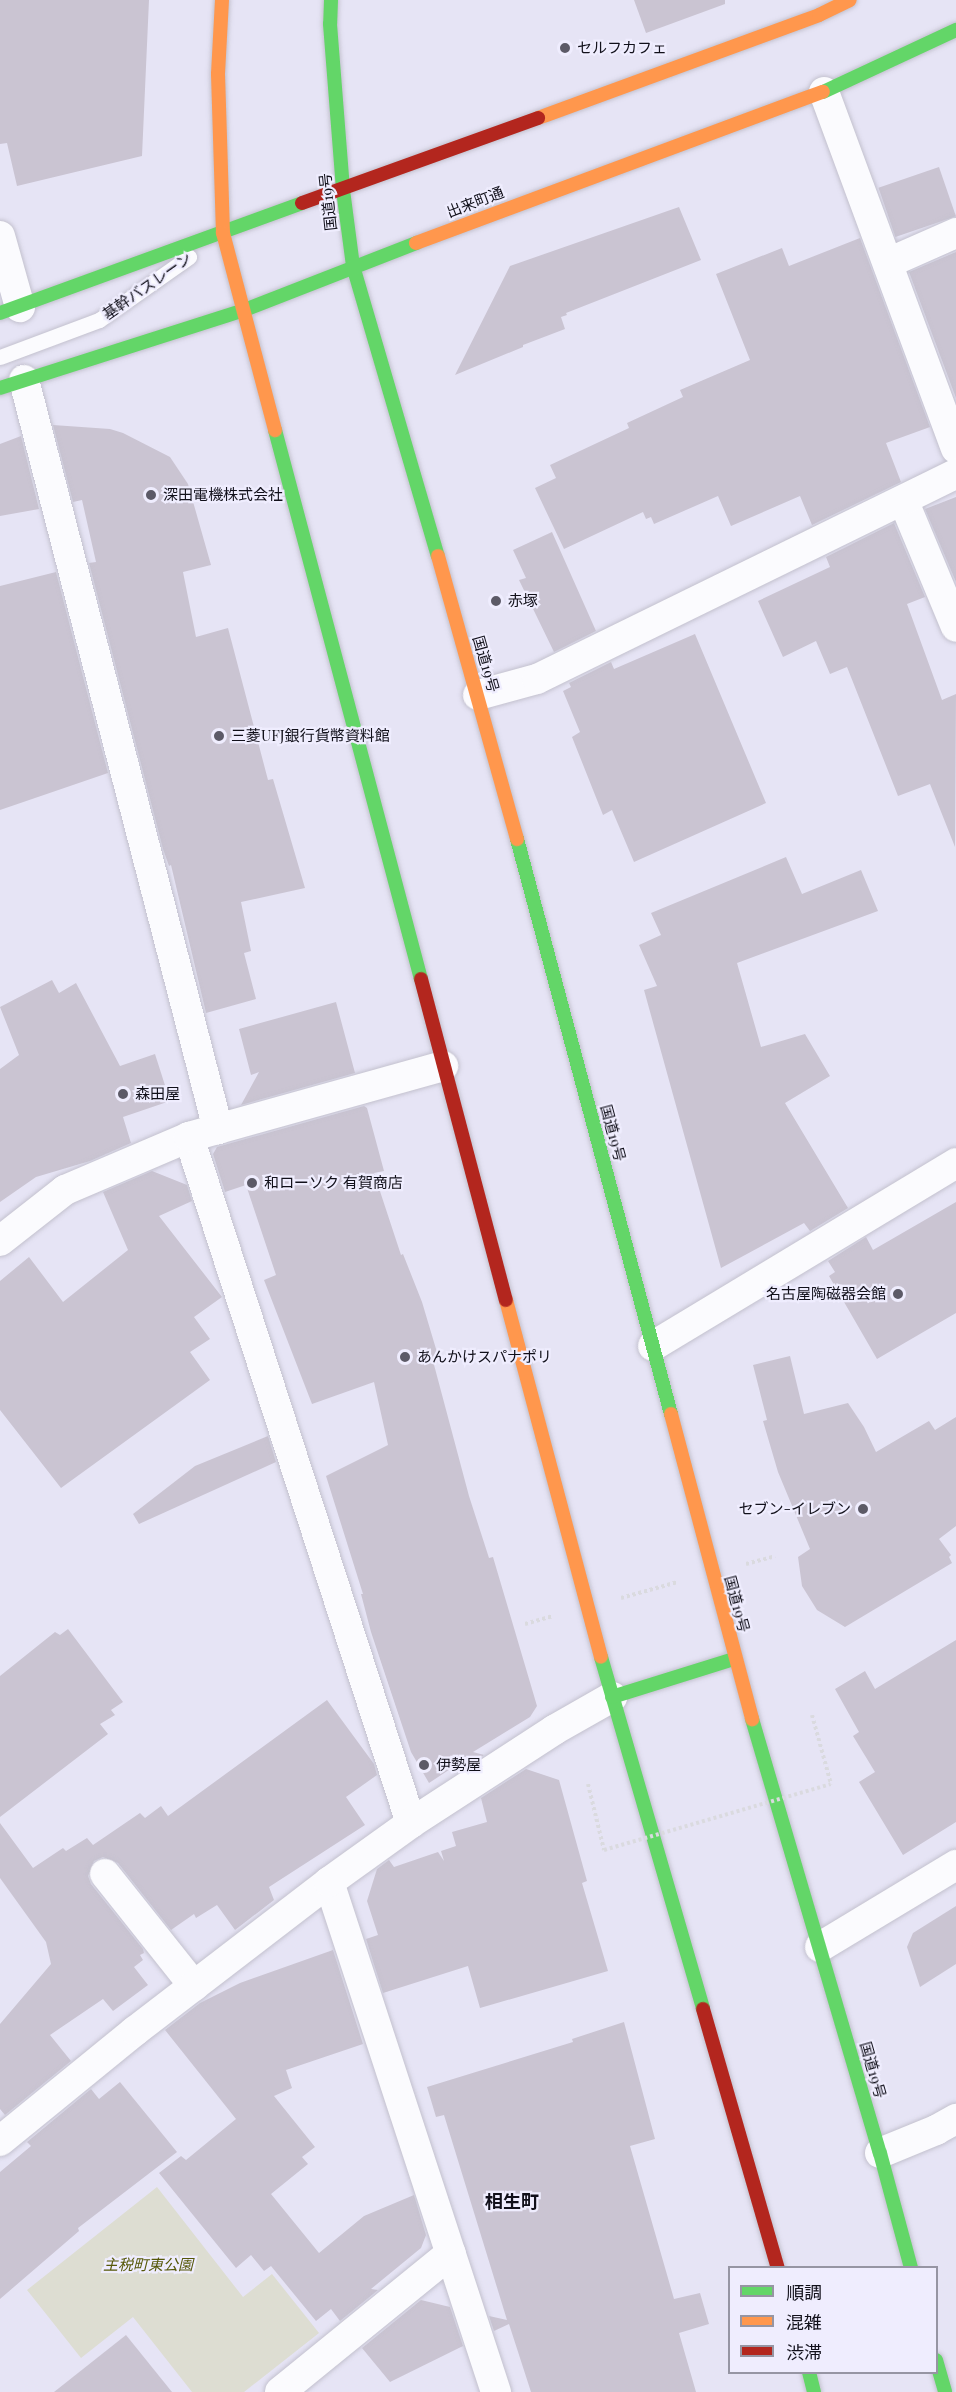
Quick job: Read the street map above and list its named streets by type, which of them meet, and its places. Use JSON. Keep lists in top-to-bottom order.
{
  "streets": {
    "main road": ["国道19号", "出来町通"],
    "lane": ["基幹バスレーン"]
  },
  "crossings": [
    ["国道19号", "出来町通"]
  ],
  "districts": ["相生町"],
  "parks": ["主税町東公園"],
  "places": [
    "セルフカフェ",
    "深田電機株式会社",
    "赤塚",
    "三菱UFJ銀行貨幣資料館",
    "森田屋",
    "和ローソク 有賀商店",
    "名古屋陶磁器会館",
    "あんかけスパナポリ",
    "セブン-イレブン",
    "伊勢屋"
  ],
  "legend": ["順調", "混雑", "渋滞"]
}
